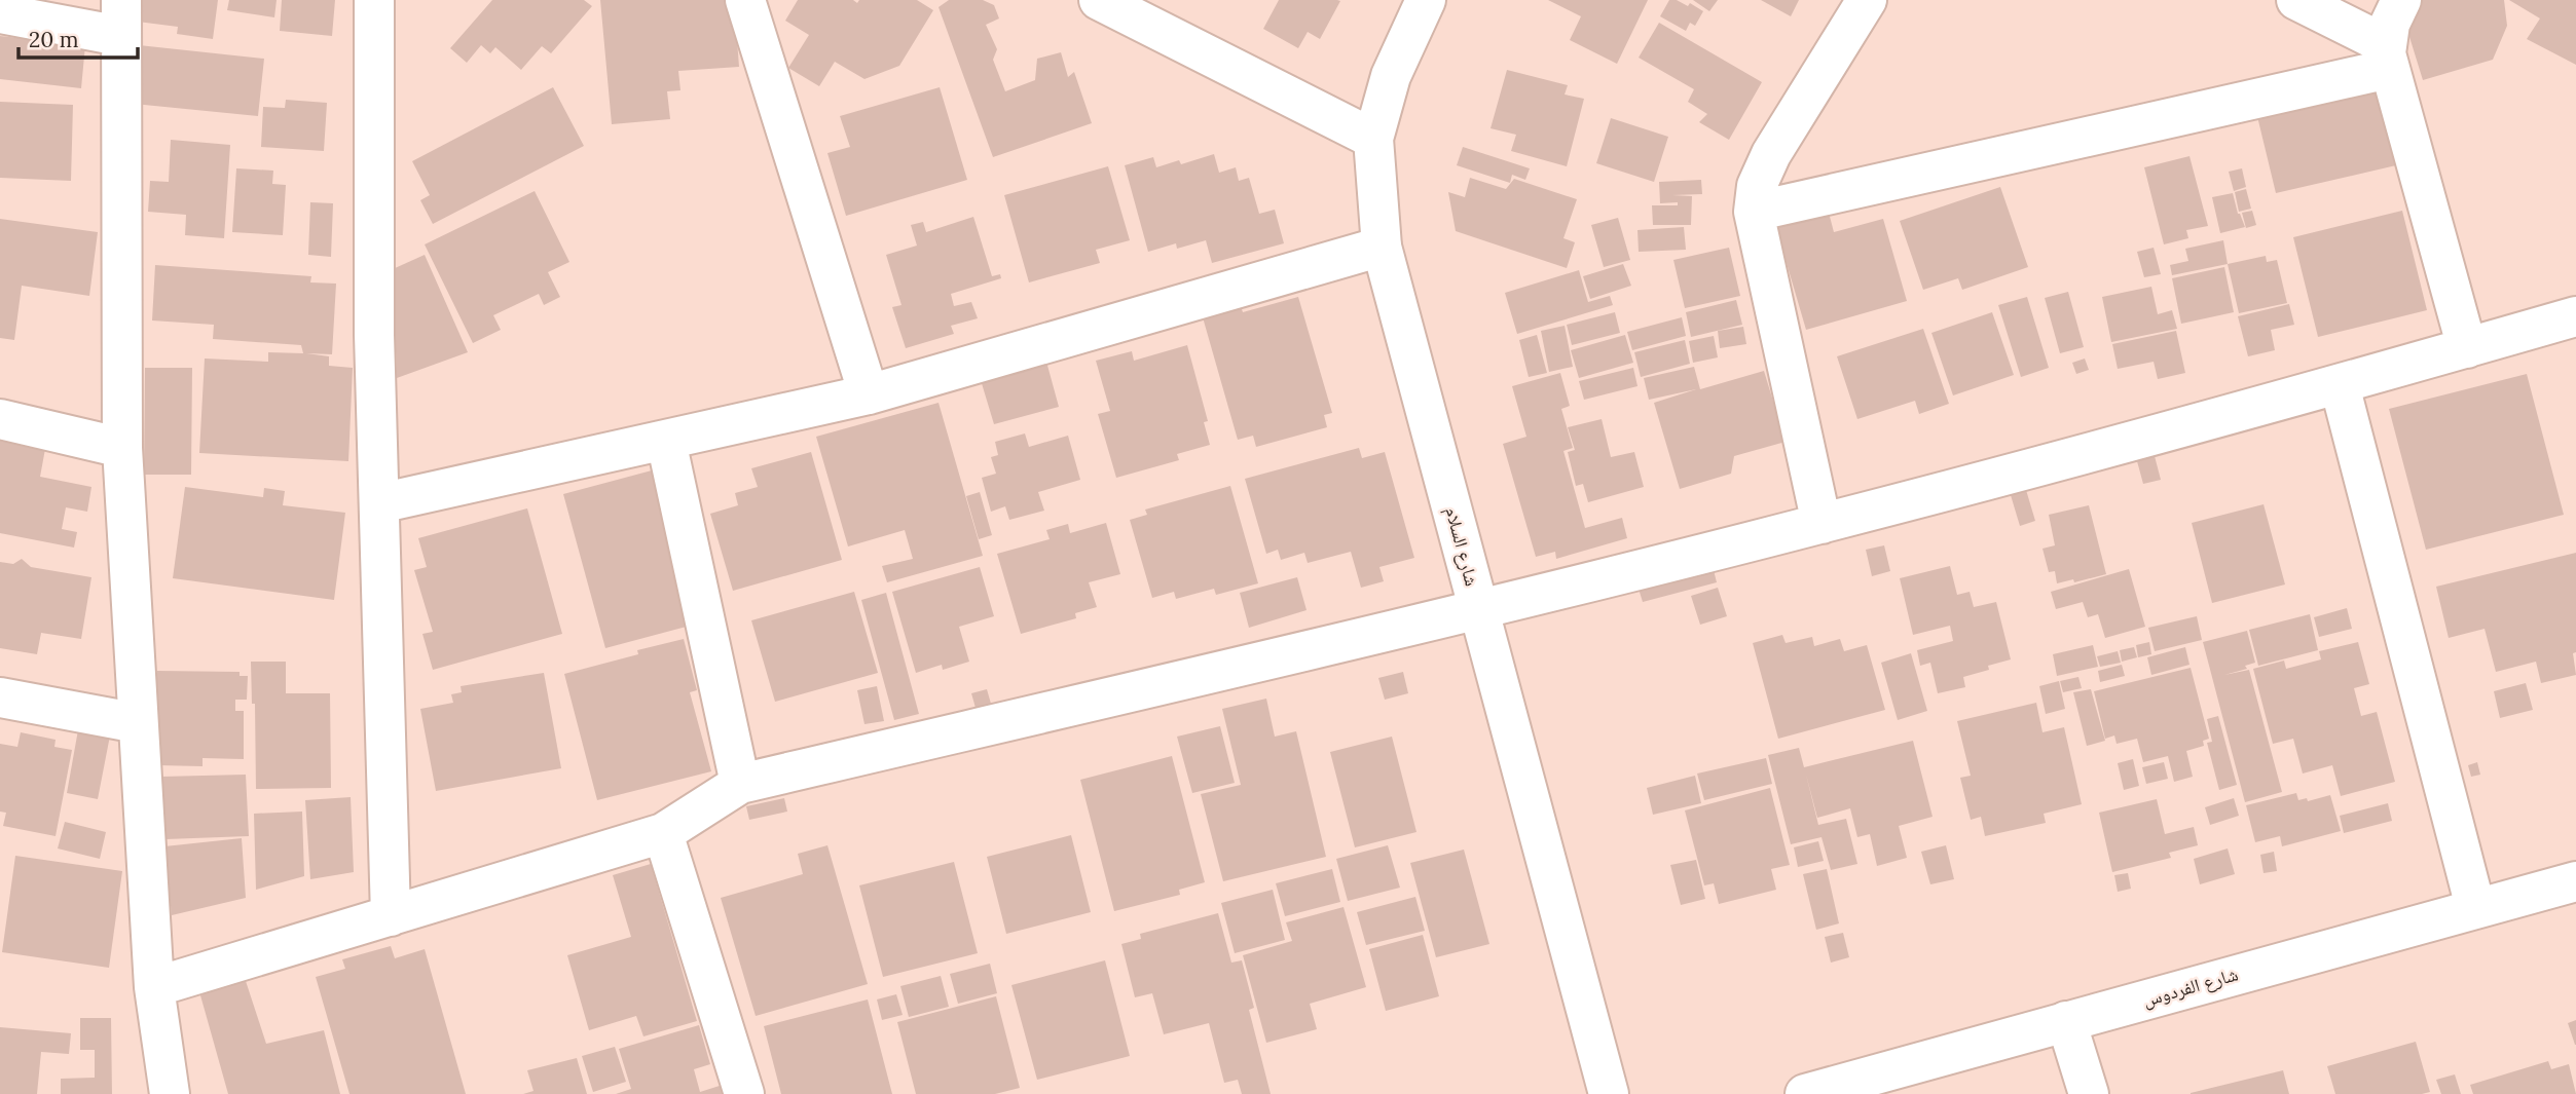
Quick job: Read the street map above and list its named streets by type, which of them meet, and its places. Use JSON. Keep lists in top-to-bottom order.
{
  "streets": {
    "street": ["شارع السلام", "شارع الفردوس"]
  },
  "scale_bar": "20 m"
}
